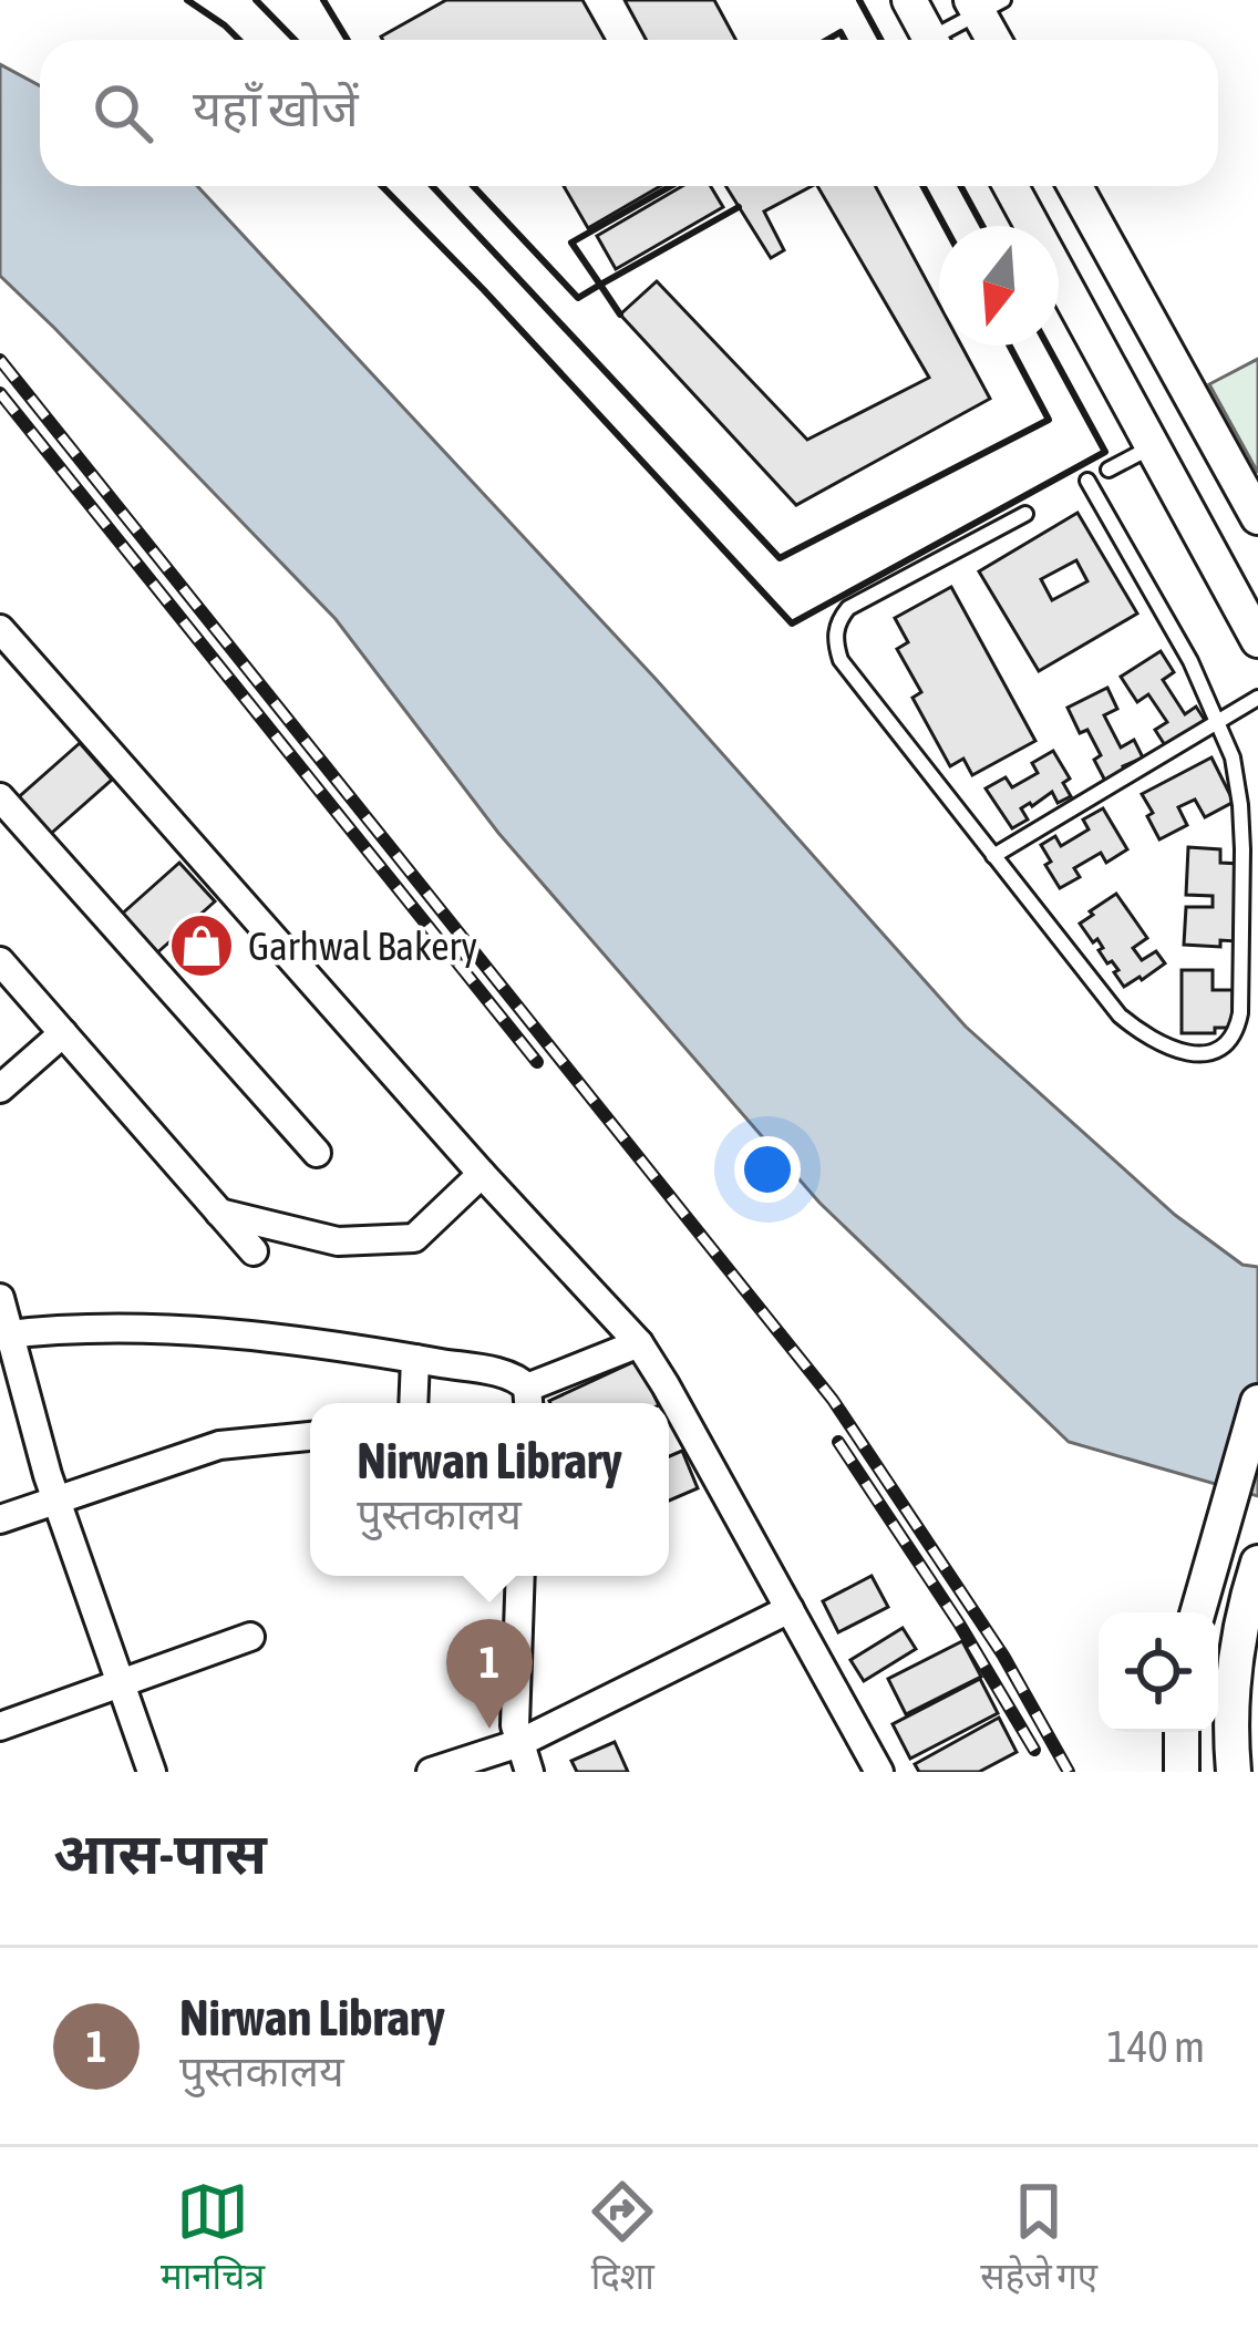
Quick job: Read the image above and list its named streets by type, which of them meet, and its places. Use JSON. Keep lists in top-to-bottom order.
{
  "places": {
    "shop": ["Garhwal Bakery"]
  },
  "north": "bottom",
  "page": {
    "search": "यहाँ खोजें",
    "popup": ["Nirwan Library", "पुस्तकालय"],
    "pins": "1",
    "heading": "आस-पास",
    "list": [
      {
        "mark": "1",
        "name": "Nirwan Library",
        "note": "पुस्तकालय",
        "value": "140 m"
      }
    ],
    "nav": ["मानचित्र", "दिशा", "सहेजे गए"]
  }
}
